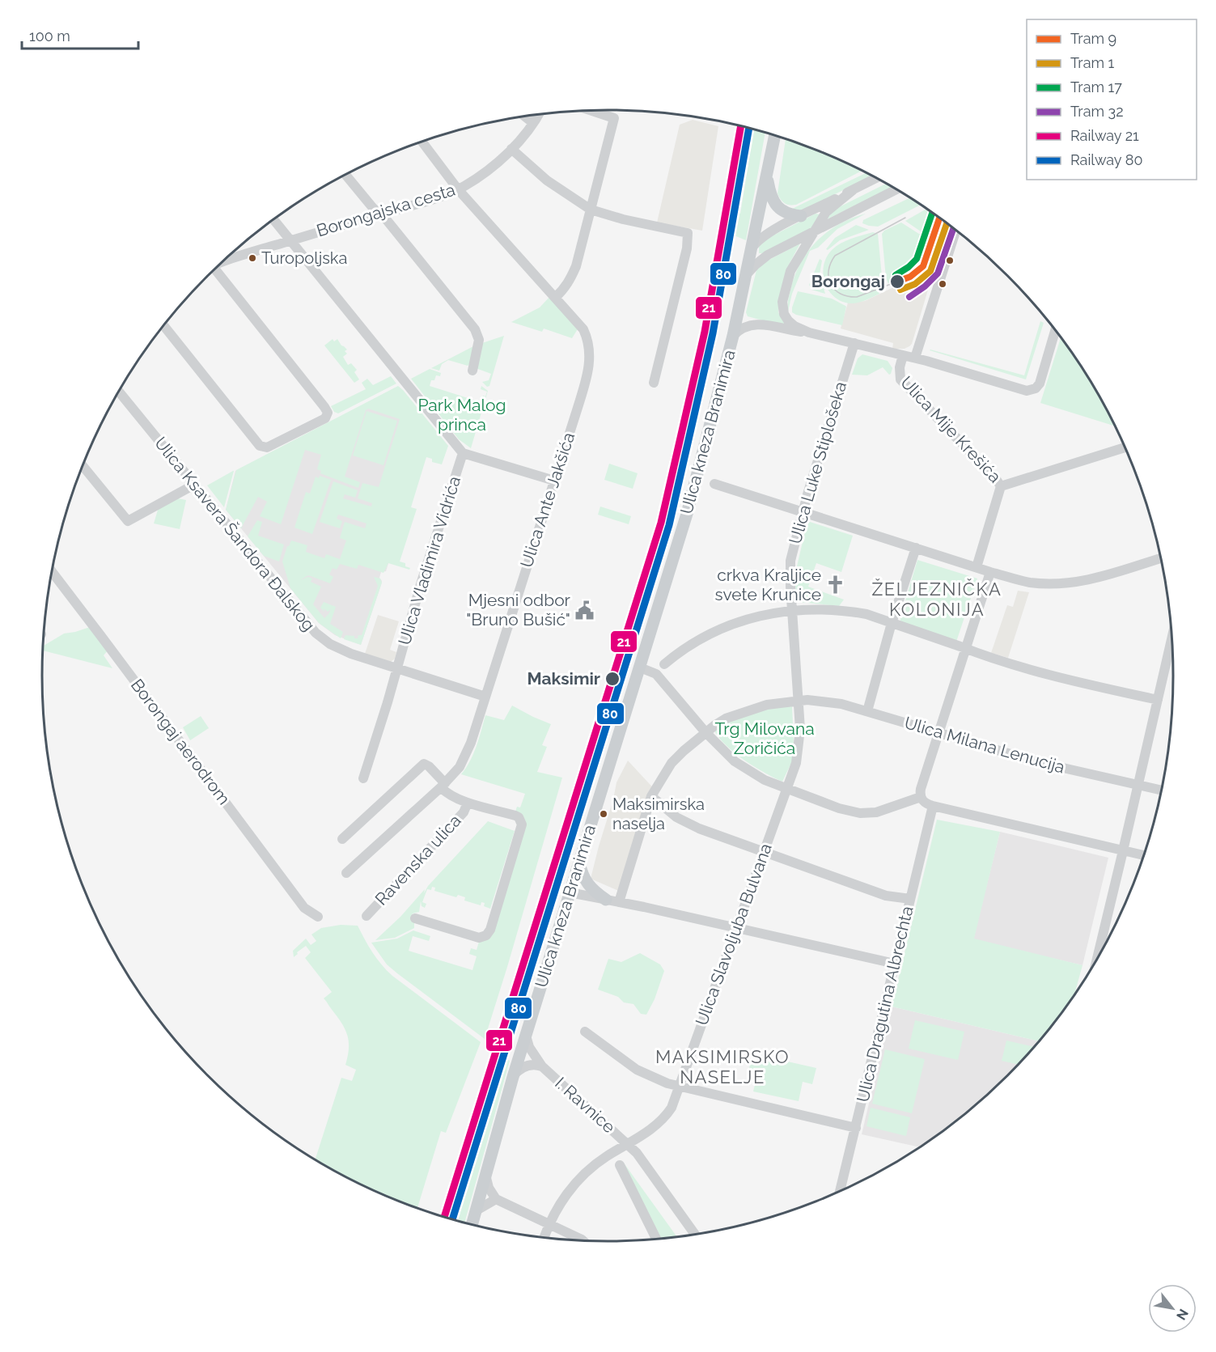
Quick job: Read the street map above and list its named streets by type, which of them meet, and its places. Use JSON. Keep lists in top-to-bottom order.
{
  "streets": {
    "main road": ["Ulica kneza Branimira"],
    "street": [
      "Borongajska cesta",
      "Ulica Mije Krešića",
      "Ulica Luke Stiplošeka",
      "Ulica Ante Jakšića",
      "Ulica Ksavera Šandora Đalskog",
      "Ulica Vladimira Vidrića",
      "Borongaj aerodrom",
      "Ulica Milana Lenucija",
      "Ravenska ulica",
      "Ulica Slavoljuba Bulvana",
      "Ulica Dragutina Albrechta",
      "I. Ravnice"
    ]
  },
  "crossings": [
    ["Borongajska cesta", "Ulica Vladimira Vidrića"],
    ["Ulica Mije Krešića", "Ulica kneza Branimira"],
    ["Ulica Mije Krešića", "Ulica Luke Stiplošeka"],
    ["Ulica kneza Branimira", "I. Ravnice"],
    ["Ulica Luke Stiplošeka", "Ulica Milana Lenucija"],
    ["Ulica Ante Jakšića", "Ulica Ksavera Šandora Đalskog"],
    ["Ulica Ante Jakšića", "Ulica Vladimira Vidrića"],
    ["Ulica Ksavera Šandora Đalskog", "Ulica Vladimira Vidrića"],
    ["Ulica Slavoljuba Bulvana", "I. Ravnice"]
  ],
  "districts": ["ŽELJEZNIČKA KOLONIJA", "MAKSIMIRSKO NASELJE"],
  "parks": ["Park Malog princa", "Trg Milovana Zoričića"],
  "places": {
    "other": [
      "Turopoljska",
      "Borongaj",
      "Maksimir",
      "Maksimirska naselja"
    ],
    "church": ["crkva Kraljice svete Krunice"],
    "public building": ["Mjesni odbor \"Bruno Bušić\""]
  },
  "lines": [
    "rail line 21",
    "rail line 80",
    "tram line 17",
    "tram line 9",
    "tram line 1",
    "tram line 32"
  ],
  "legend": [
    "Tram 9",
    "Tram 1",
    "Tram 17",
    "Tram 32",
    "Railway 21",
    "Railway 80"
  ],
  "scale_bar": "100 m",
  "north": "bottom right"
}
